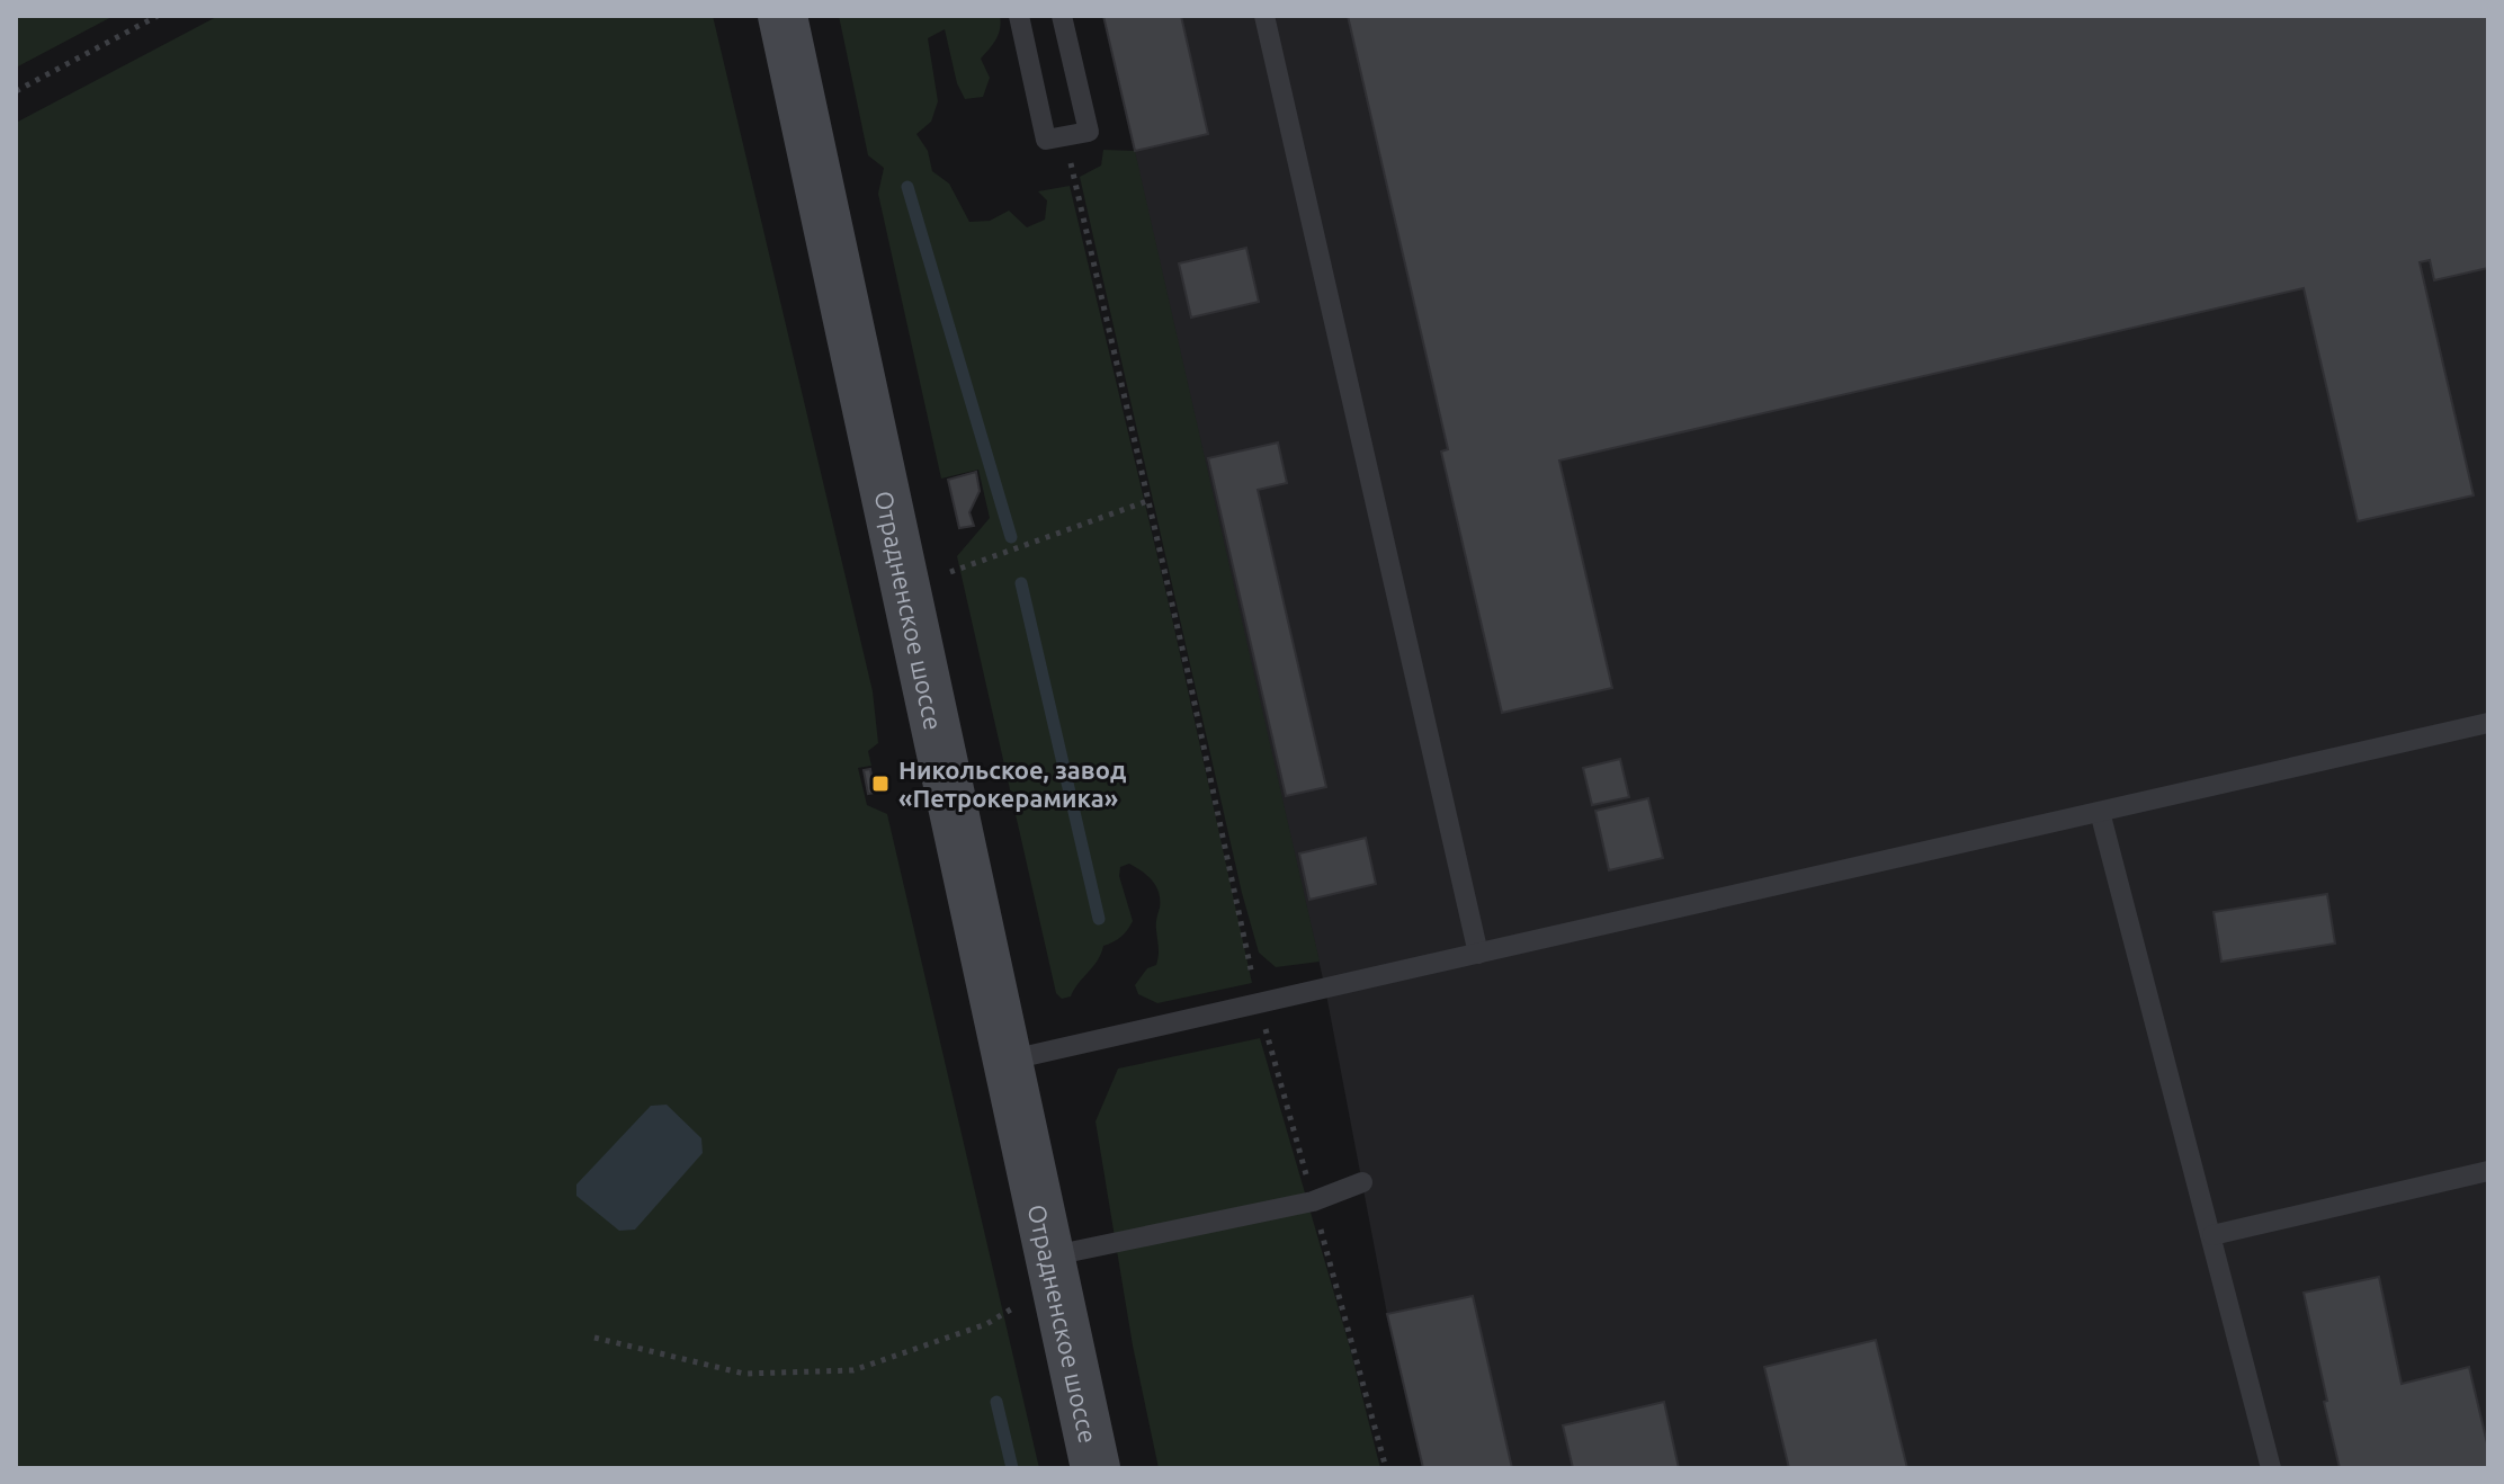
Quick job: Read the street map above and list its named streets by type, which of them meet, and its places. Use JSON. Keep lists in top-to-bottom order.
{
  "streets": {
    "main road": ["Отрадненское шоссе"]
  },
  "places": {
    "transit": ["Никольское, завод «Петрокерамика»"]
  }
}
